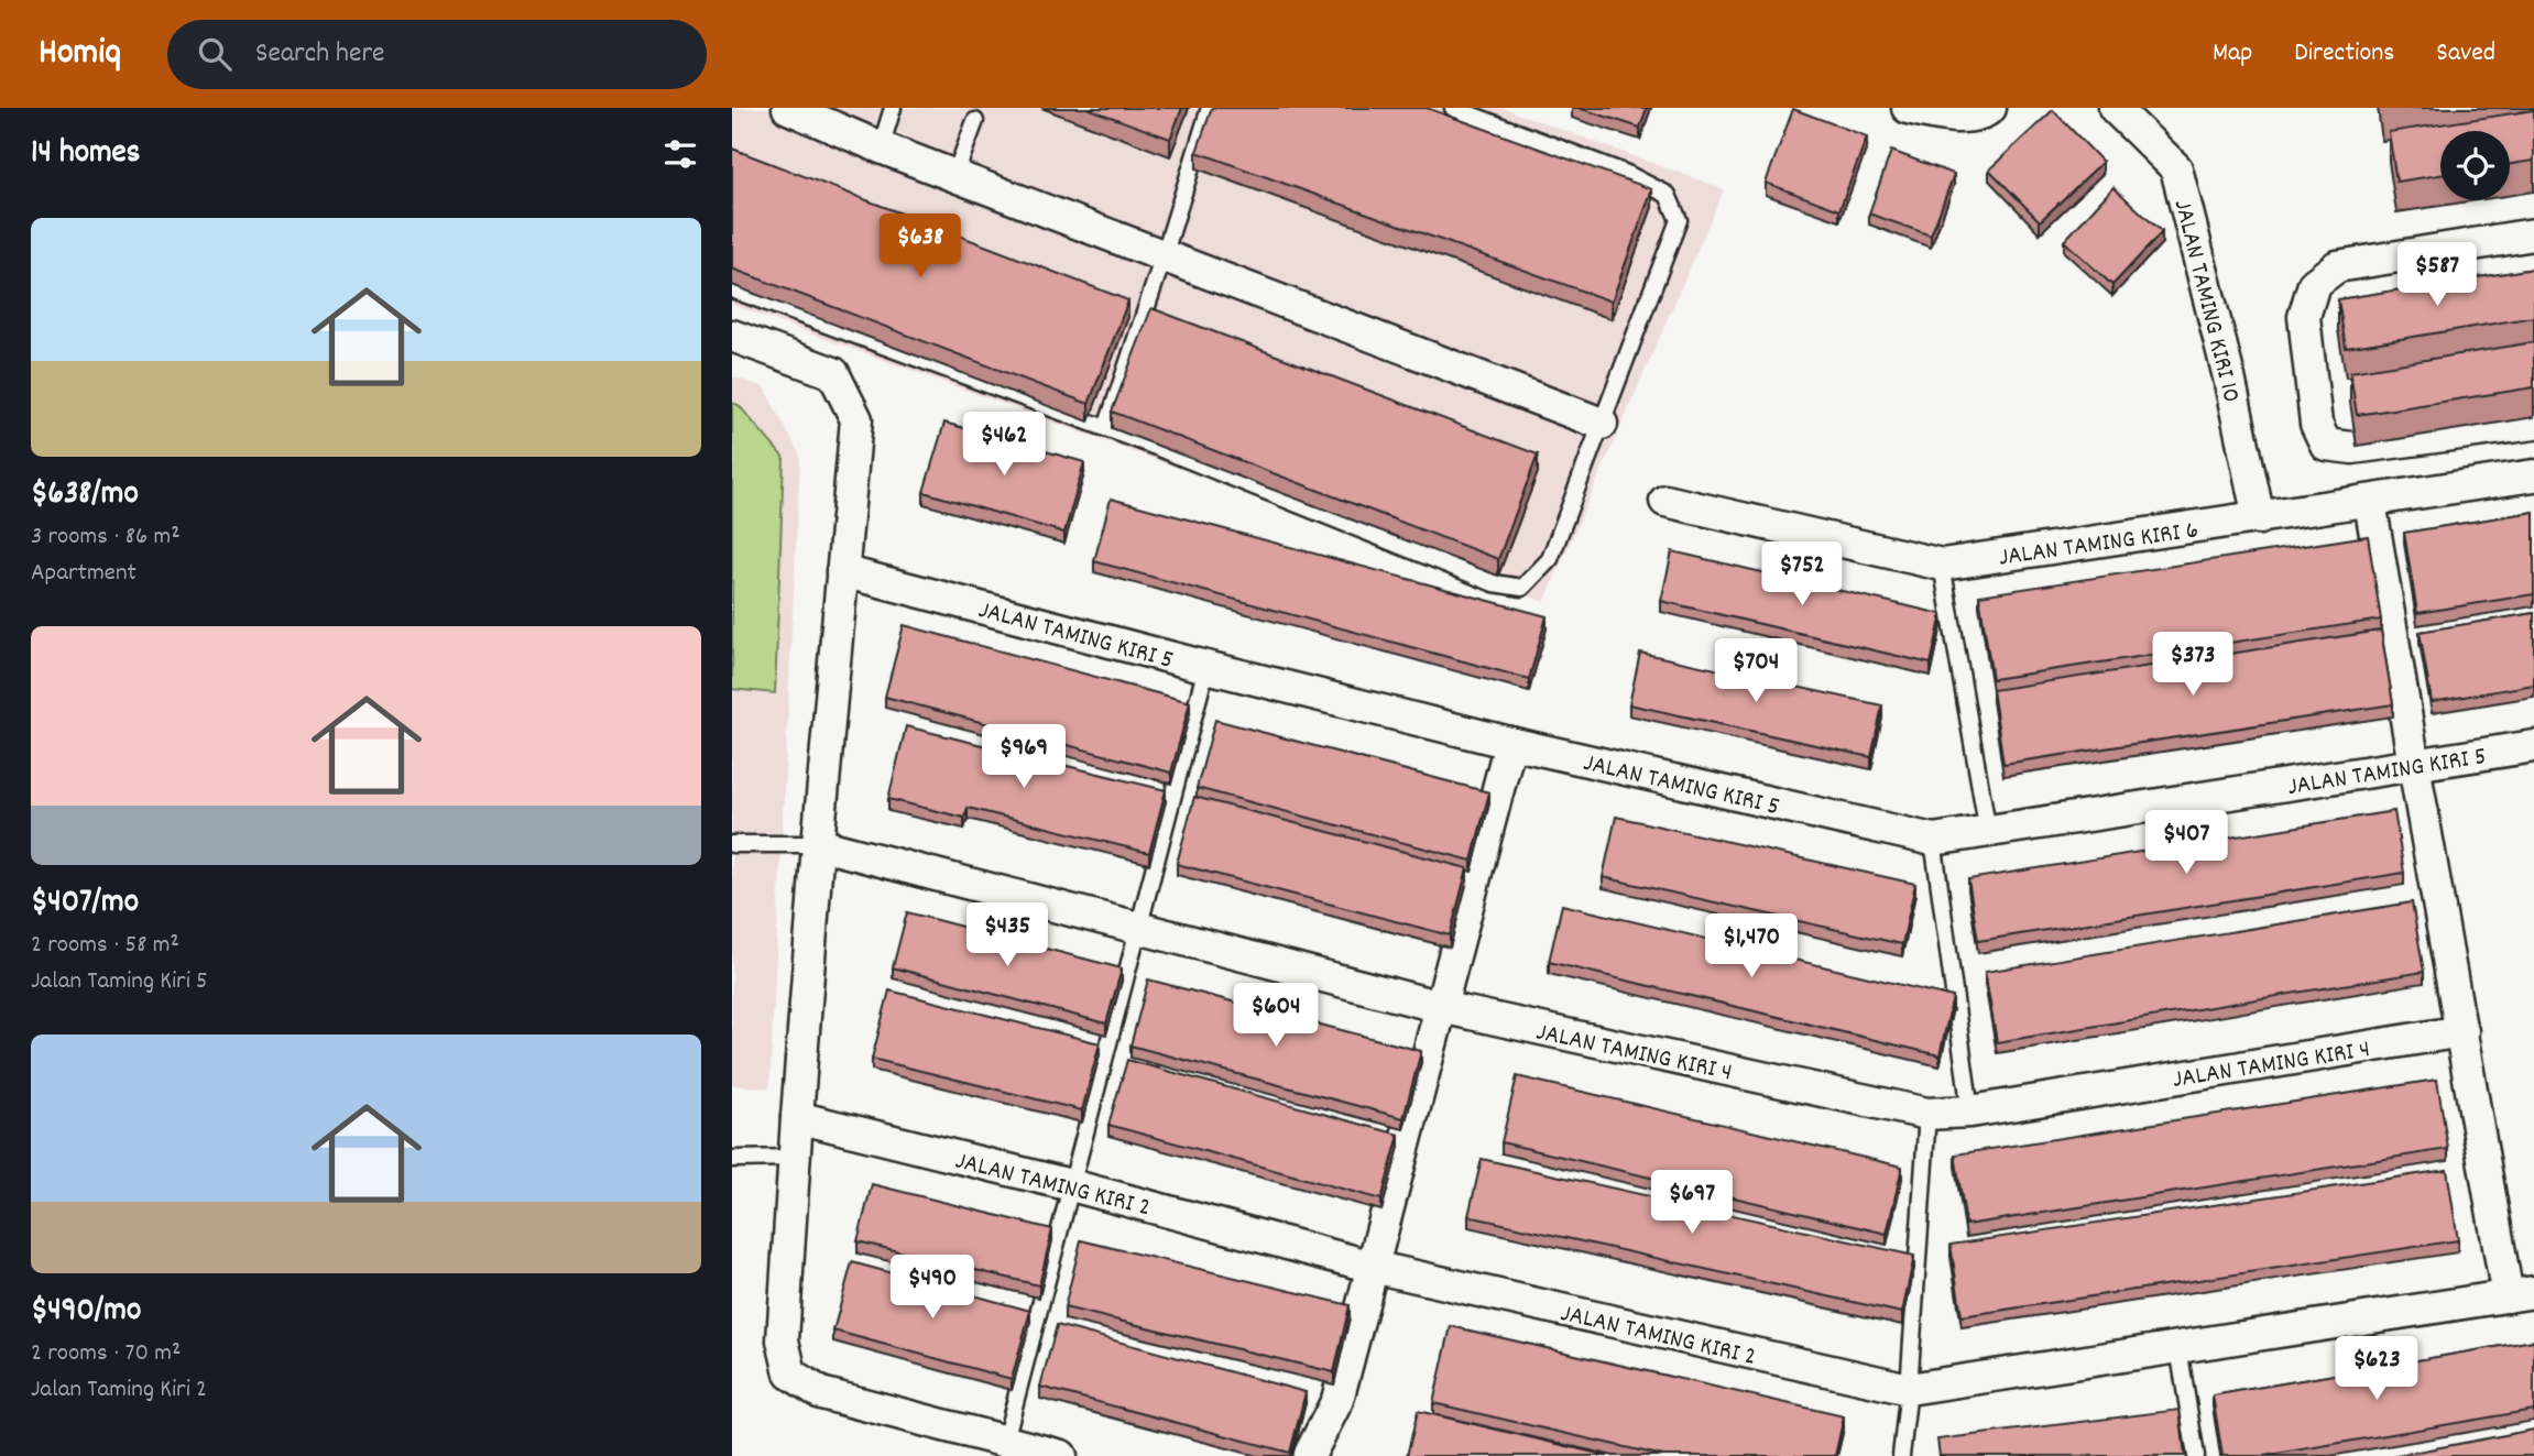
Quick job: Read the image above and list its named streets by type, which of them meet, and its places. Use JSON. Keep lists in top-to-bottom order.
{
  "streets": {
    "street": [
      "JALAN TAMING KIRI 10",
      "JALAN TAMING KIRI 6",
      "JALAN TAMING KIRI 5",
      "JALAN TAMING KIRI 4",
      "JALAN TAMING KIRI 2"
    ]
  },
  "crossings": [
    ["JALAN TAMING KIRI 10", "JALAN TAMING KIRI 6"]
  ],
  "page": {
    "header": "Homiq",
    "search": "Search here",
    "nav": ["Map", "Directions", "Saved"],
    "heading": "14 homes",
    "list": [
      {
        "name": "$638/mo",
        "note": "3 rooms · 86 m² · Apartment"
      },
      {
        "name": "$407/mo",
        "note": "2 rooms · 58 m² · Jalan Taming Kiri 5"
      },
      {
        "name": "$490/mo",
        "note": "2 rooms · 70 m² · Jalan Taming Kiri 2"
      }
    ],
    "price": [
      "$638",
      "$587",
      "$462",
      "$752",
      "$373",
      "$704",
      "$969",
      "$407",
      "$435",
      "$1,470",
      "$604",
      "$697",
      "$490",
      "$623"
    ]
  }
}
